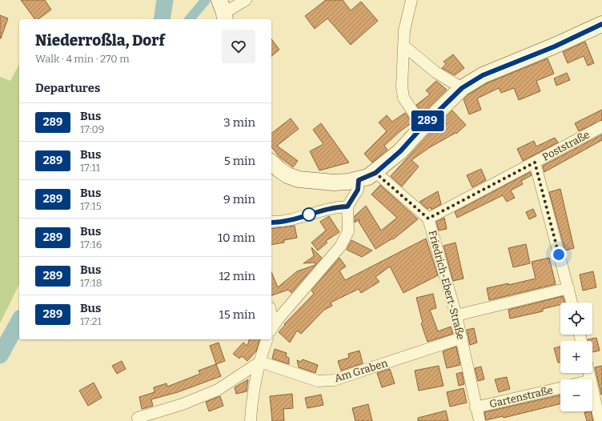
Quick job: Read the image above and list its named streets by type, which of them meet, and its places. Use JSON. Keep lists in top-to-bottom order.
{
  "streets": {
    "street": [
      "Poststraße",
      "Friedrich-Ebert-Straße",
      "Am Graben",
      "Gartenstraße"
    ]
  },
  "crossings": [
    ["Poststraße", "Friedrich-Ebert-Straße"],
    ["Friedrich-Ebert-Straße", "Am Graben"],
    ["Friedrich-Ebert-Straße", "Gartenstraße"]
  ],
  "lines": ["bus line 289"],
  "page": {
    "on_map": "289",
    "heading": [
      ["Niederroßla, Dorf", "Walk · 4 min · 270 m"],
      "Departures"
    ],
    "list": [
      {
        "mark": "289",
        "name": "Bus",
        "note": "17:09",
        "value": "3 min"
      },
      {
        "mark": "289",
        "name": "Bus",
        "note": "17:11",
        "value": "5 min"
      },
      {
        "mark": "289",
        "name": "Bus",
        "note": "17:15",
        "value": "9 min"
      },
      {
        "mark": "289",
        "name": "Bus",
        "note": "17:16",
        "value": "10 min"
      },
      {
        "mark": "289",
        "name": "Bus",
        "note": "17:18",
        "value": "12 min"
      },
      {
        "mark": "289",
        "name": "Bus",
        "note": "17:21",
        "value": "15 min"
      }
    ],
    "map_buttons": ["+", "−"]
  }
}
